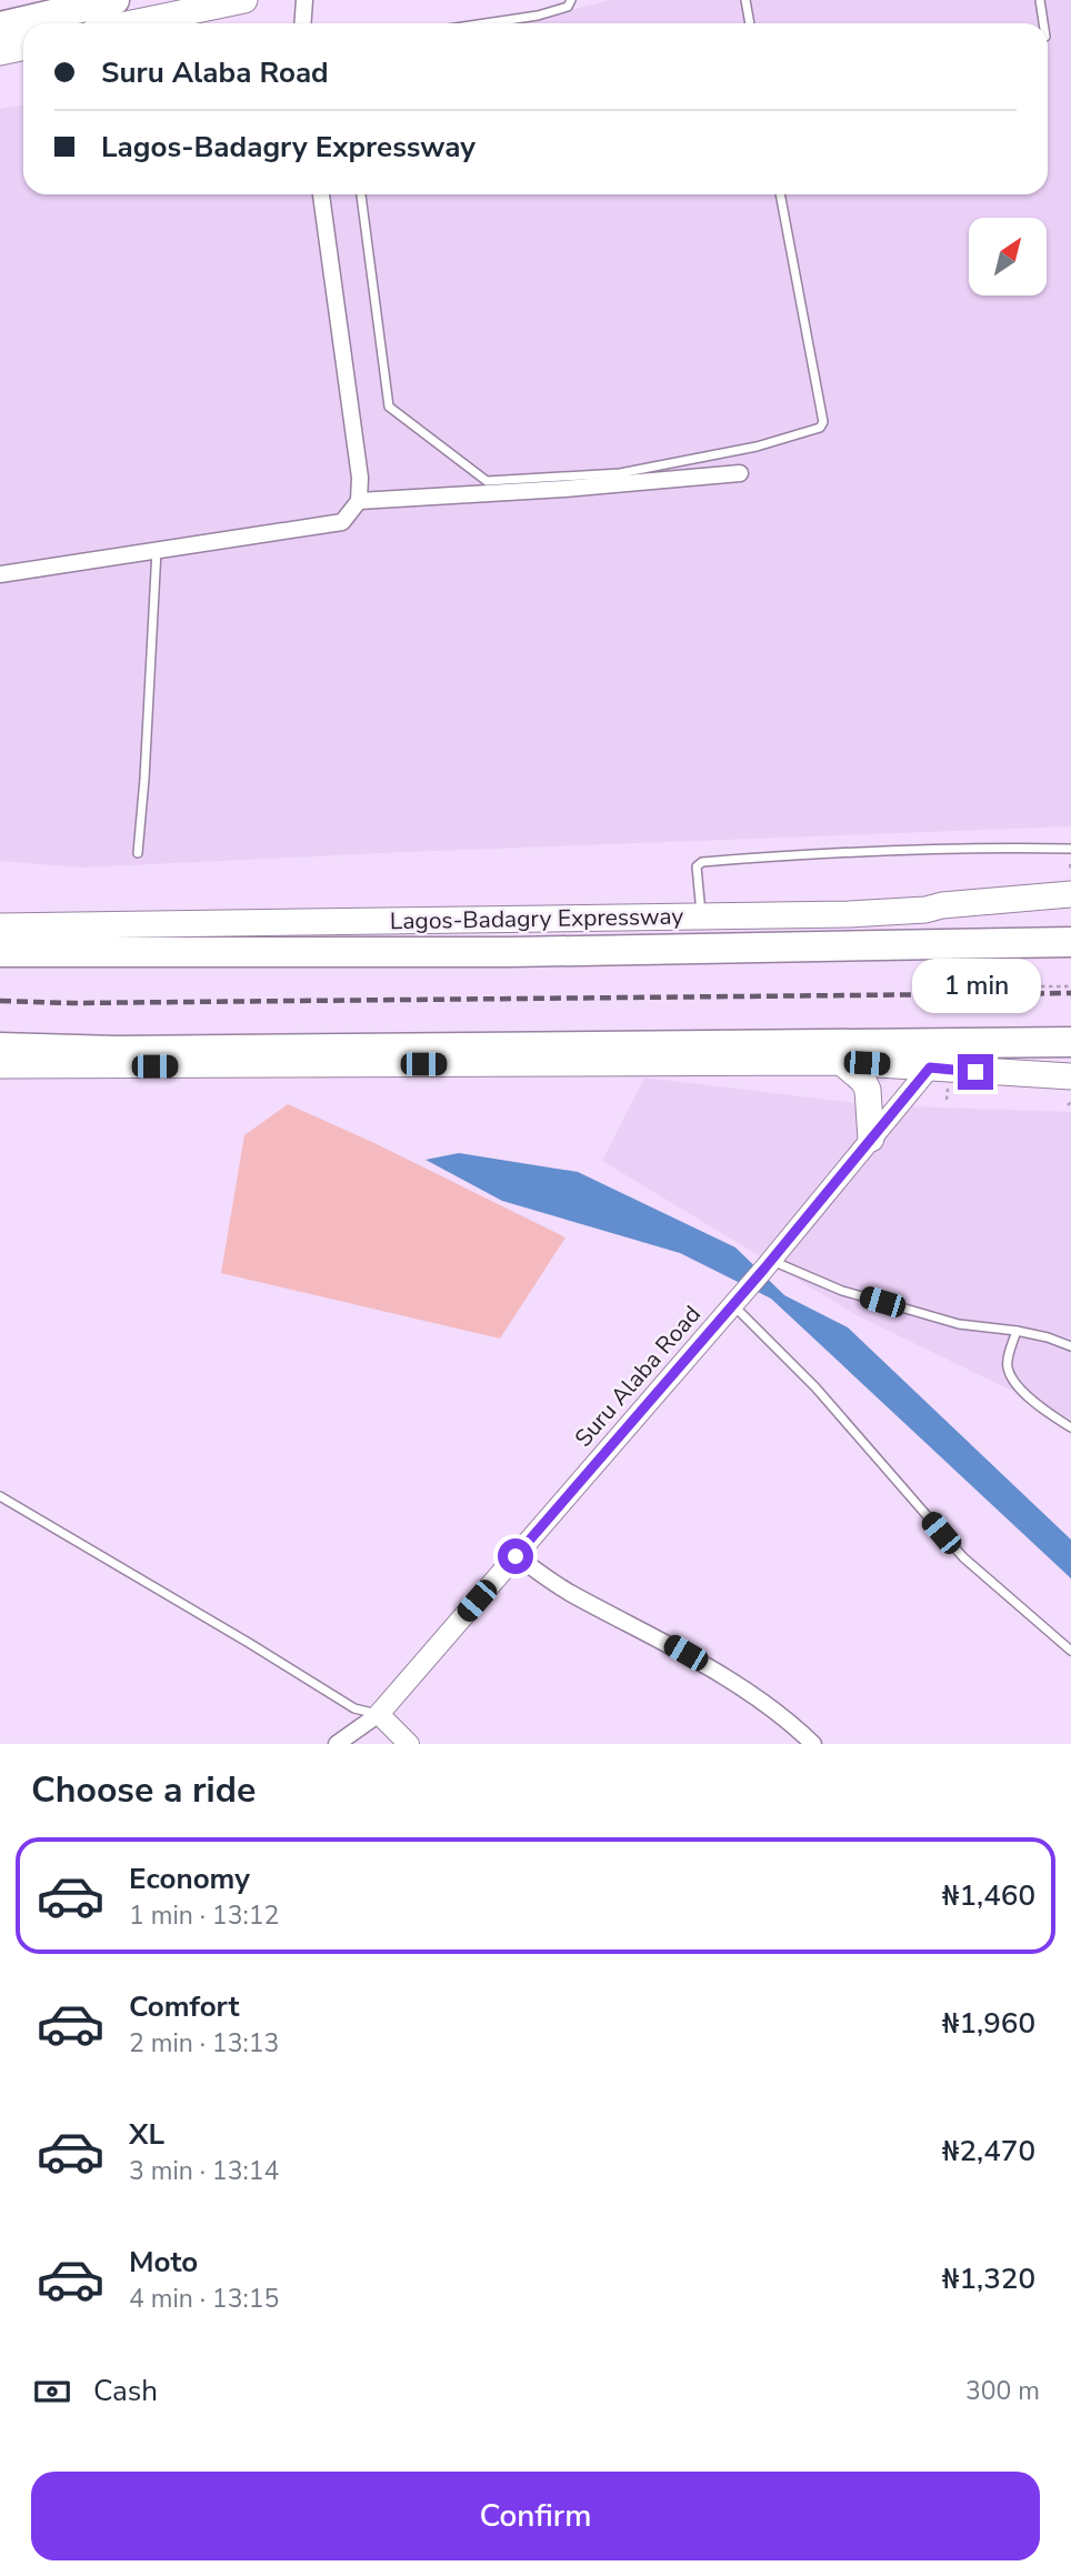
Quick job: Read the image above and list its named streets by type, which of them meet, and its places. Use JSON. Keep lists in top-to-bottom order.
{
  "streets": {
    "highway": ["Lagos-Badagry Expressway"],
    "street": ["Suru Alaba Road"]
  },
  "north": "top right",
  "page": {
    "banner": ["Suru Alaba Road", "Lagos-Badagry Expressway"],
    "bubble": "1 min",
    "heading": "Choose a ride",
    "list": [
      {
        "name": "Economy",
        "note": "1 min · 13:12",
        "value": "₦1,460"
      },
      {
        "name": "Comfort",
        "note": "2 min · 13:13",
        "value": "₦1,960"
      },
      {
        "name": "XL",
        "note": "3 min · 13:14",
        "value": "₦2,470"
      },
      {
        "name": "Moto",
        "note": "4 min · 13:15",
        "value": "₦1,320"
      }
    ],
    "pay": ["Cash", "300 m"],
    "buttons": "Confirm"
  }
}
